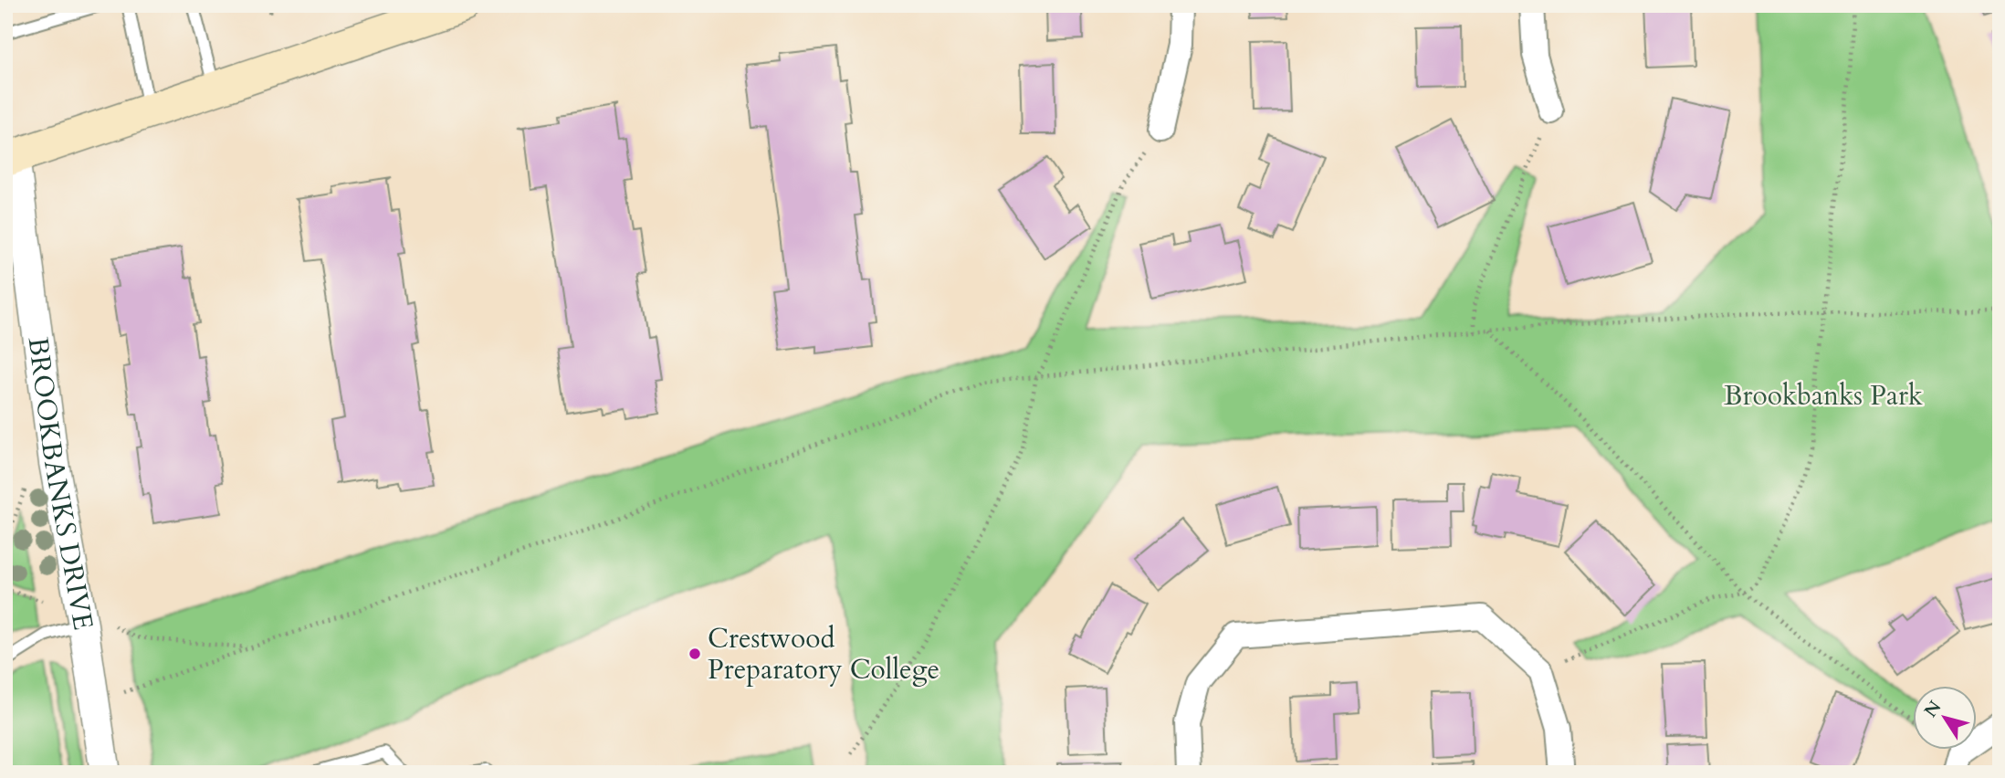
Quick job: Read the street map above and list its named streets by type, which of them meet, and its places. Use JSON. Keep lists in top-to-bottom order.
{
  "streets": {
    "street": ["BROOKBANKS DRIVE"]
  },
  "parks": ["Brookbanks Park"],
  "places": ["Crestwood Preparatory College"],
  "north": "top left"
}
